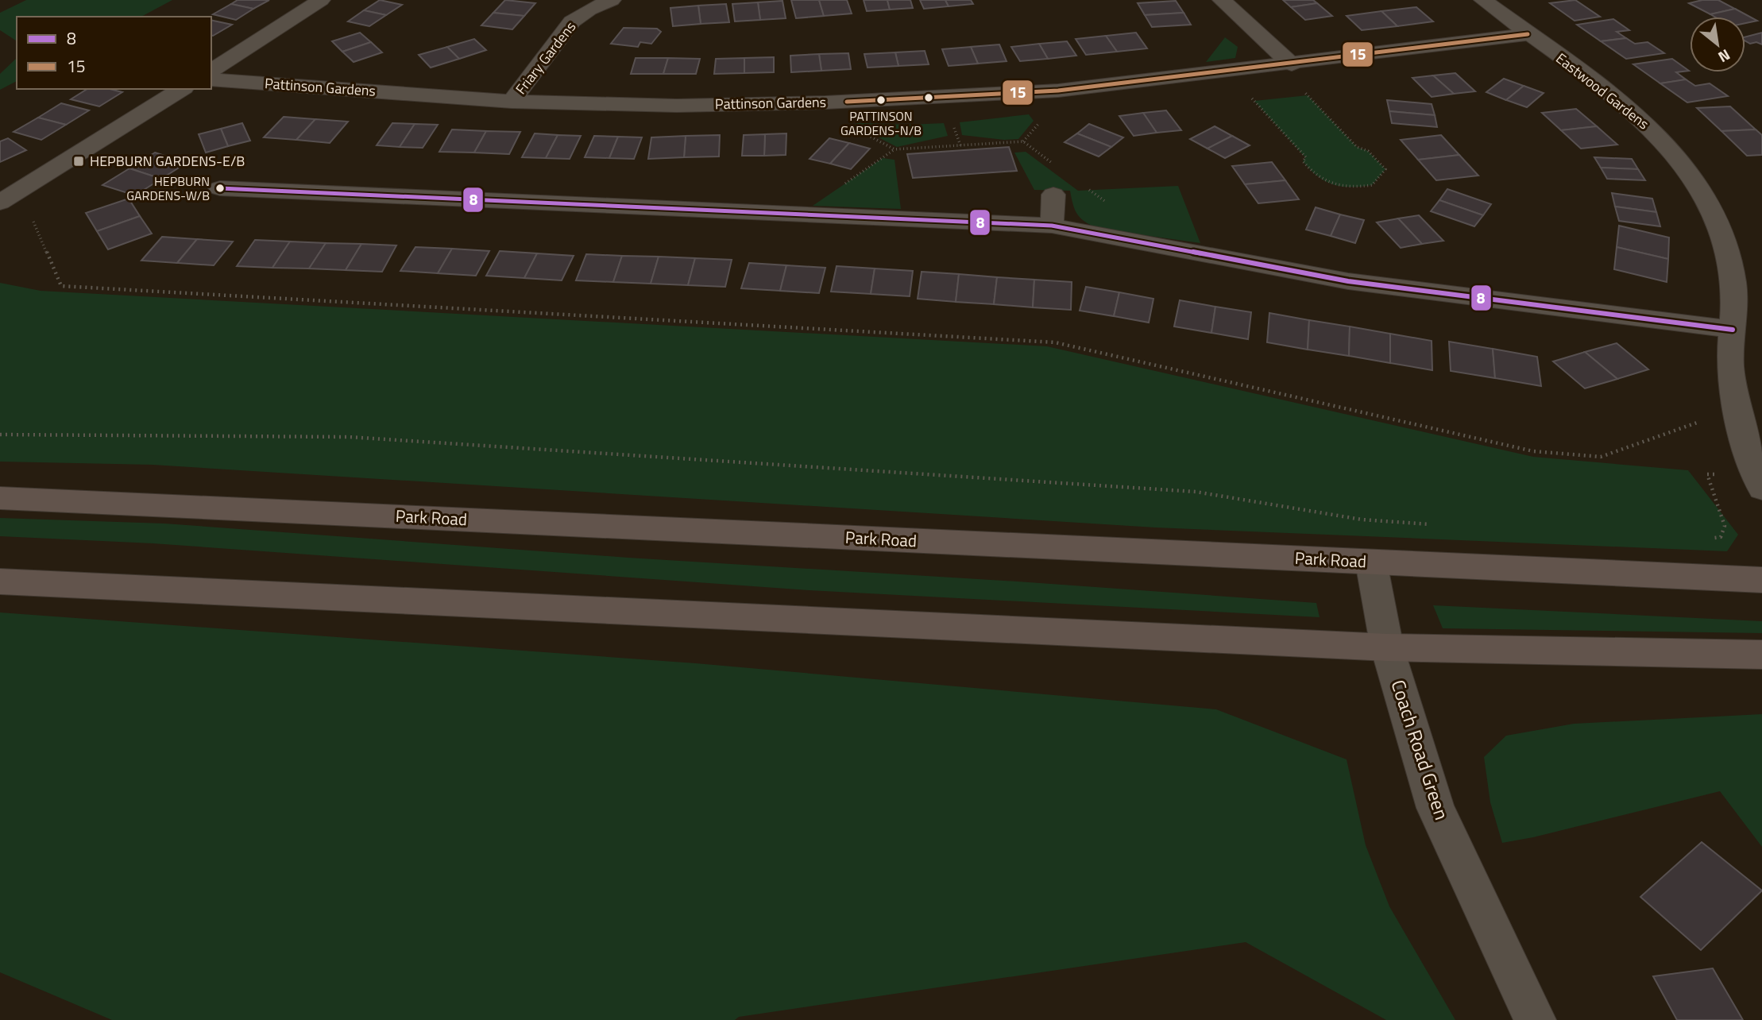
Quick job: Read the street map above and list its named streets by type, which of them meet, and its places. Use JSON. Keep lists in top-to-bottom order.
{
  "streets": {
    "highway": ["Park Road"],
    "street": [
      "Friary Gardens",
      "Pattinson Gardens",
      "Eastwood Gardens",
      "Coach Road Green"
    ]
  },
  "crossings": [
    ["Friary Gardens", "Pattinson Gardens"],
    ["Pattinson Gardens", "Eastwood Gardens"],
    ["Park Road", "Coach Road Green"]
  ],
  "places": {
    "other": ["PATTINSON GARDENS-N/B", "HEPBURN GARDENS-W/B"],
    "transit": ["HEPBURN GARDENS-E/B"]
  },
  "lines": ["transit line 15", "transit line 8"],
  "legend": ["8", "15"],
  "north": "bottom right"
}
